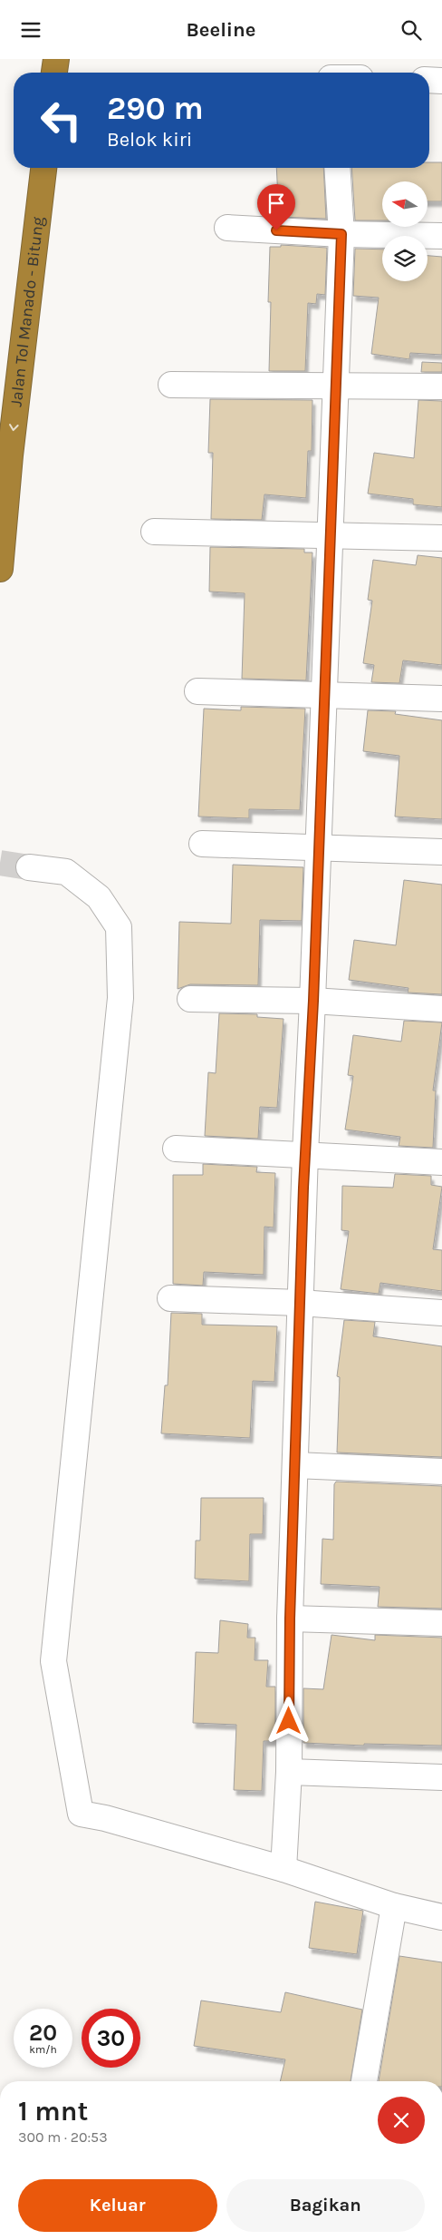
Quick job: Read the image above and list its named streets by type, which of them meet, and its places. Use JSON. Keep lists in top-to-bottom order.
{
  "streets": {
    "highway": ["Jalan Tol Manado - Bitung"]
  },
  "one_way": ["Jalan Tol Manado - Bitung"],
  "north": "left",
  "page": {
    "header": "Beeline",
    "turn": ["290 m", "Belok kiri"],
    "speed": "20 km/h",
    "limit": "30",
    "heading": ["1 mnt", "300 m · 20:53"],
    "buttons": ["Keluar", "Bagikan"]
  }
}
